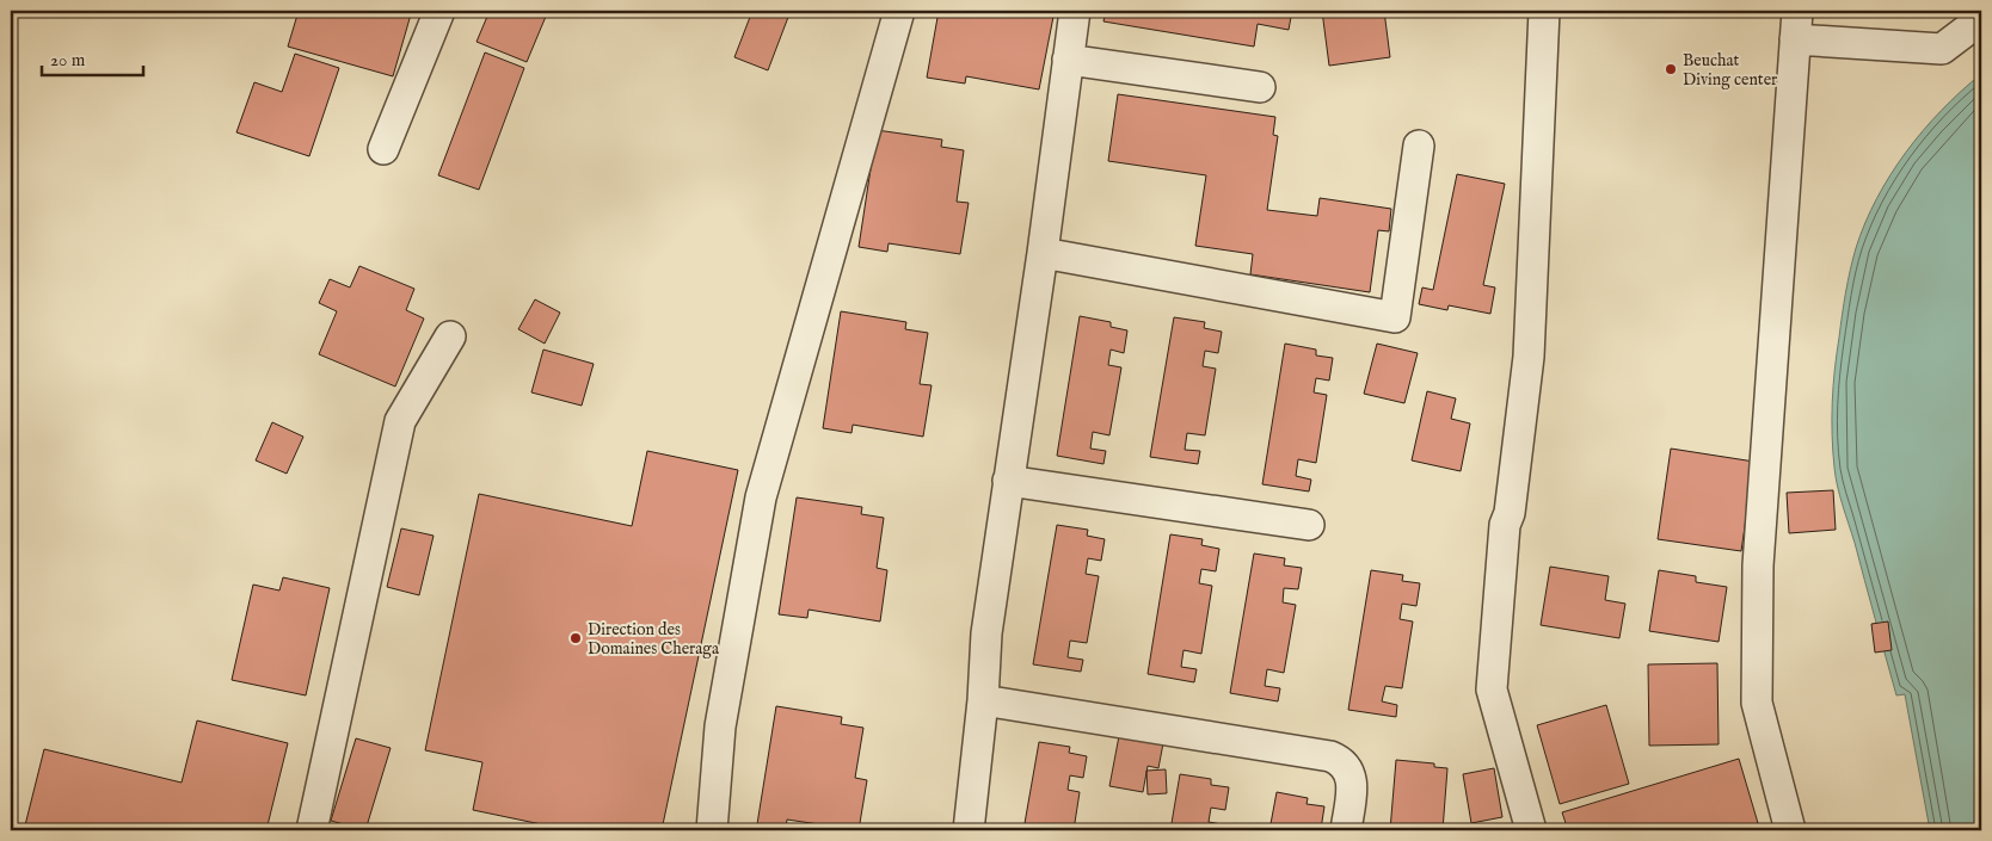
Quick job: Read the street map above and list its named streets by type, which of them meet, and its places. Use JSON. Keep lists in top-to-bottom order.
{
  "places": ["Beuchat Diving center", "Direction des Domaines Cheraga"],
  "scale_bar": "20 m"
}
